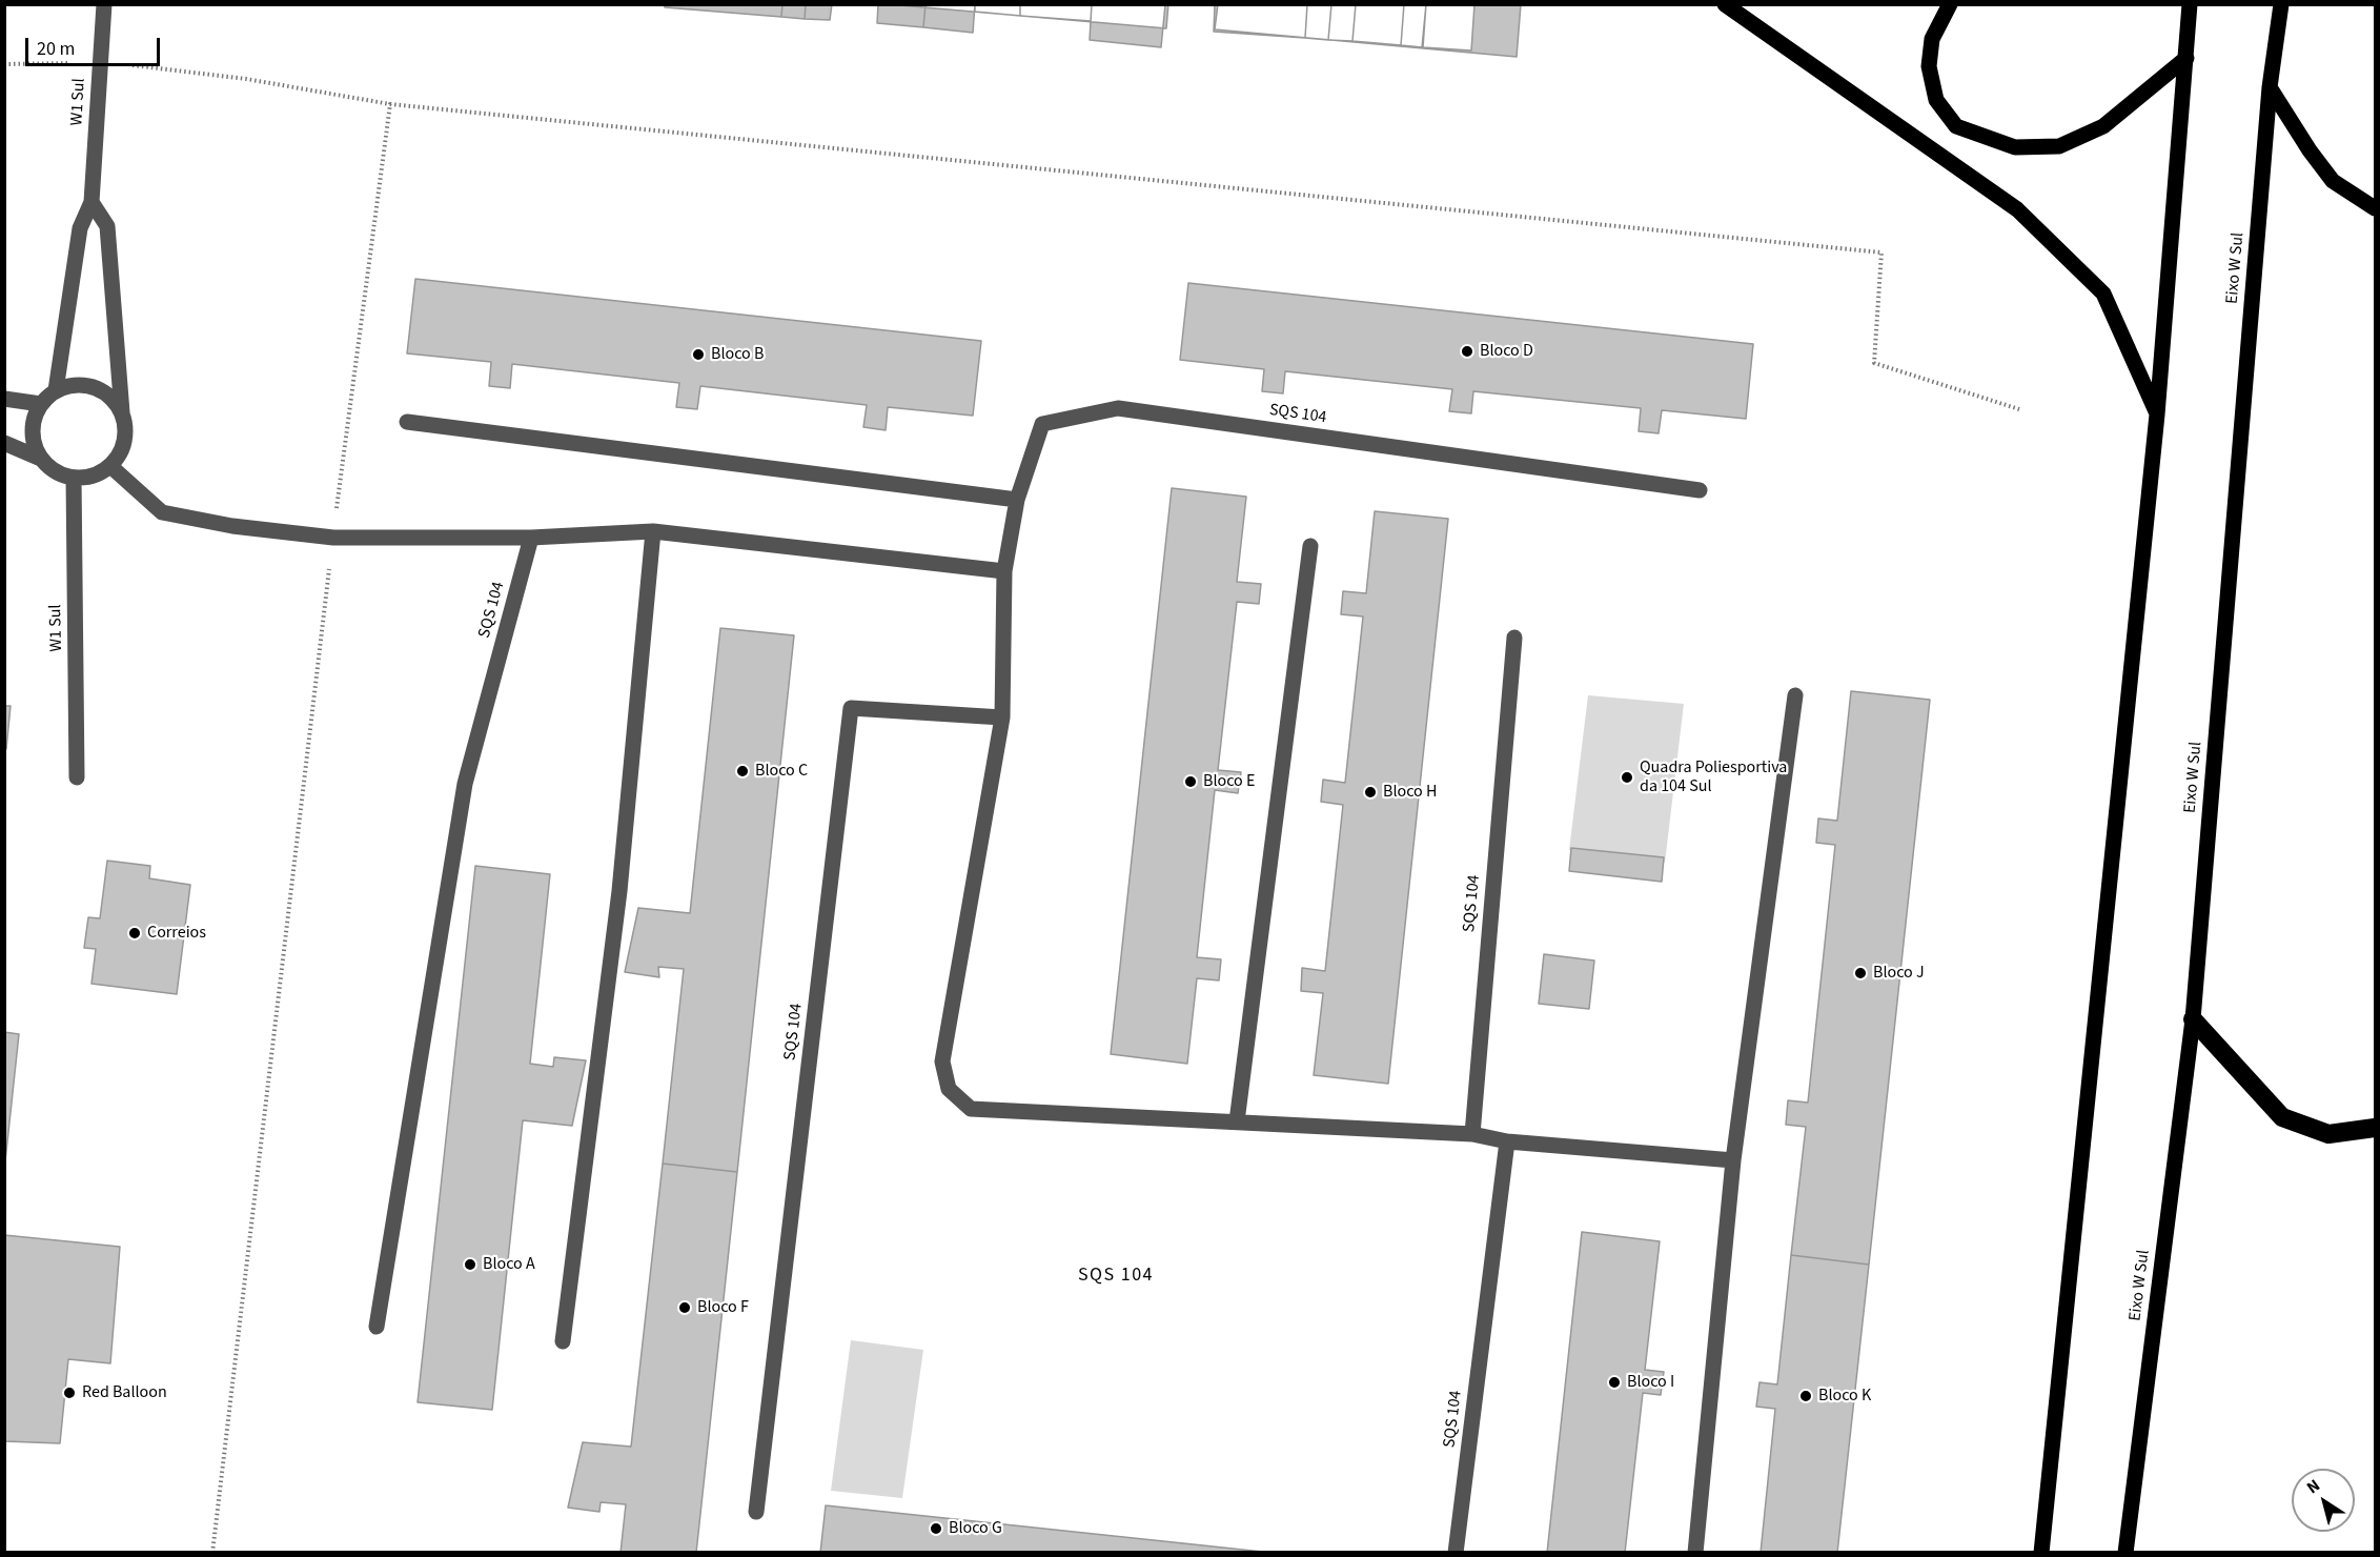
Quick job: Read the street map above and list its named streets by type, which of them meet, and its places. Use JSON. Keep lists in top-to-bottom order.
{
  "streets": {
    "main road": ["Eixo W Sul"],
    "street": ["W1 Sul", "SQS 104"]
  },
  "districts": ["SQS 104"],
  "places": [
    "Bloco D",
    "Bloco B",
    "Bloco C",
    "Quadra Poliesportiva da 104 Sul",
    "Bloco E",
    "Bloco H",
    "Correios",
    "Bloco J",
    "Bloco A",
    "Bloco F",
    "Bloco I",
    "Red Balloon",
    "Bloco K",
    "Bloco G"
  ],
  "scale_bar": "20 m",
  "north": "top left"
}
